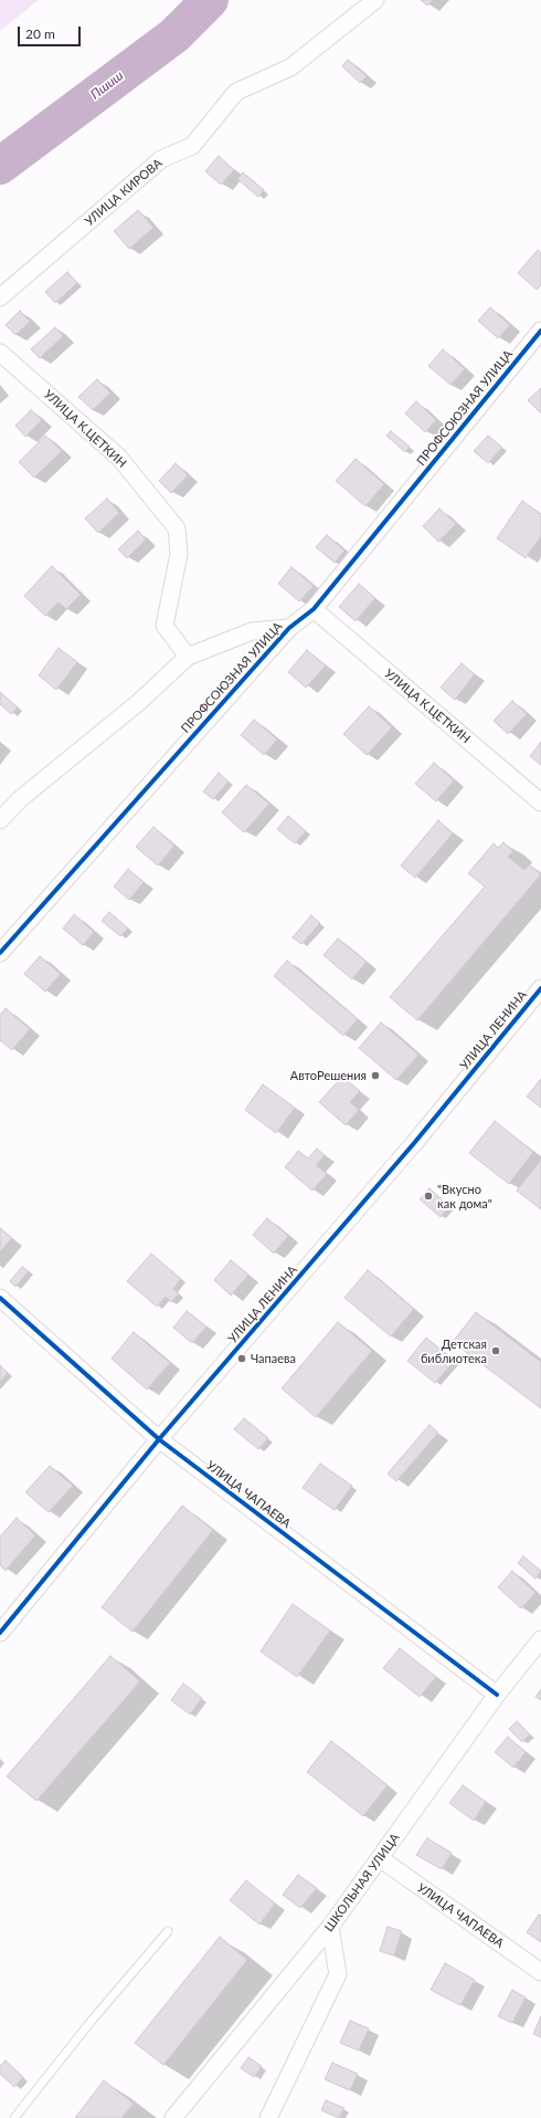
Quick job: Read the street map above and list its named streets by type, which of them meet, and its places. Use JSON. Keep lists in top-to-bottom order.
{
  "streets": {
    "street": [
      "УЛИЦА КИРОВА",
      "ПРОФСОЮЗНАЯ УЛИЦА",
      "УЛИЦА К.ЦЕТКИН",
      "УЛИЦА ЛЕНИНА",
      "УЛИЦА ЧАПАЕВА",
      "ШКОЛЬНАЯ УЛИЦА"
    ]
  },
  "crossings": [
    ["ПРОФСОЮЗНАЯ УЛИЦА", "УЛИЦА К.ЦЕТКИН"],
    ["УЛИЦА ЛЕНИНА", "УЛИЦА ЧАПАЕВА"],
    ["УЛИЦА ЧАПАЕВА", "ШКОЛЬНАЯ УЛИЦА"]
  ],
  "water": ["Пшиш"],
  "places": [
    "АвтоРешения",
    "\"Вкусно как дома\"",
    "Детская библиотека",
    "Чапаева"
  ],
  "scale_bar": "20 m"
}
